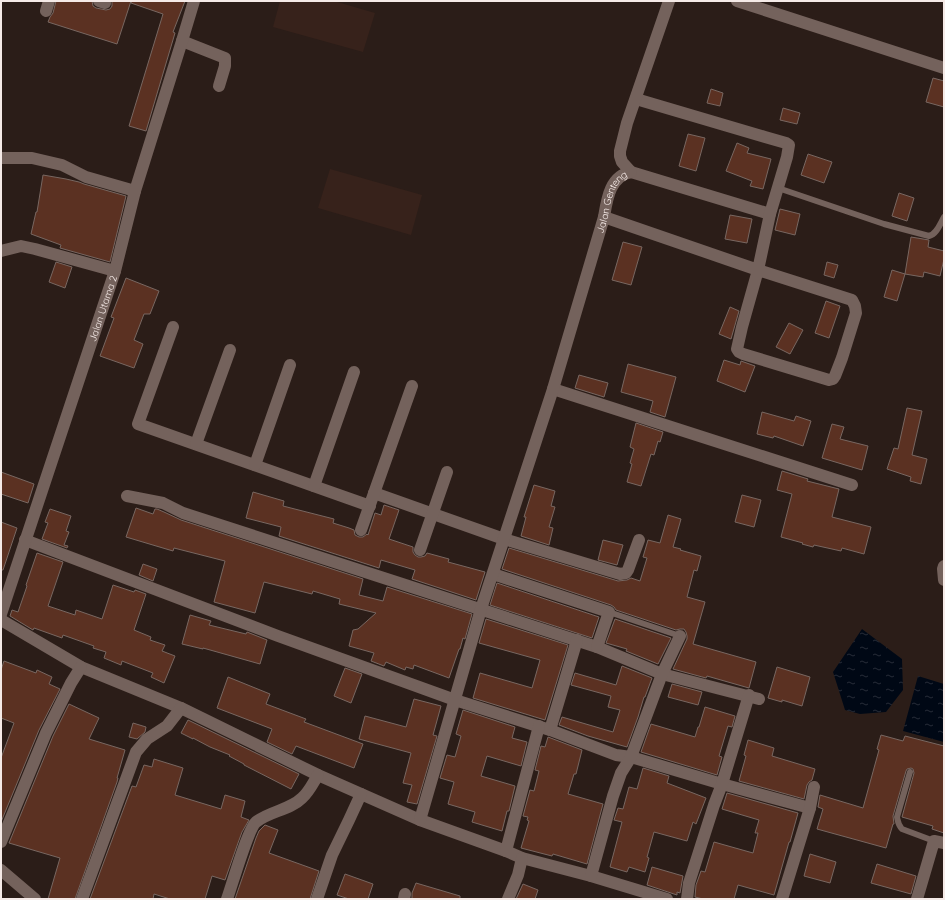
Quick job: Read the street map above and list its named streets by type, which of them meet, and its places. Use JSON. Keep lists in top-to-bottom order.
{
  "streets": {
    "street": ["Jalan Genteng", "Jalan Utama 2"]
  }
}
